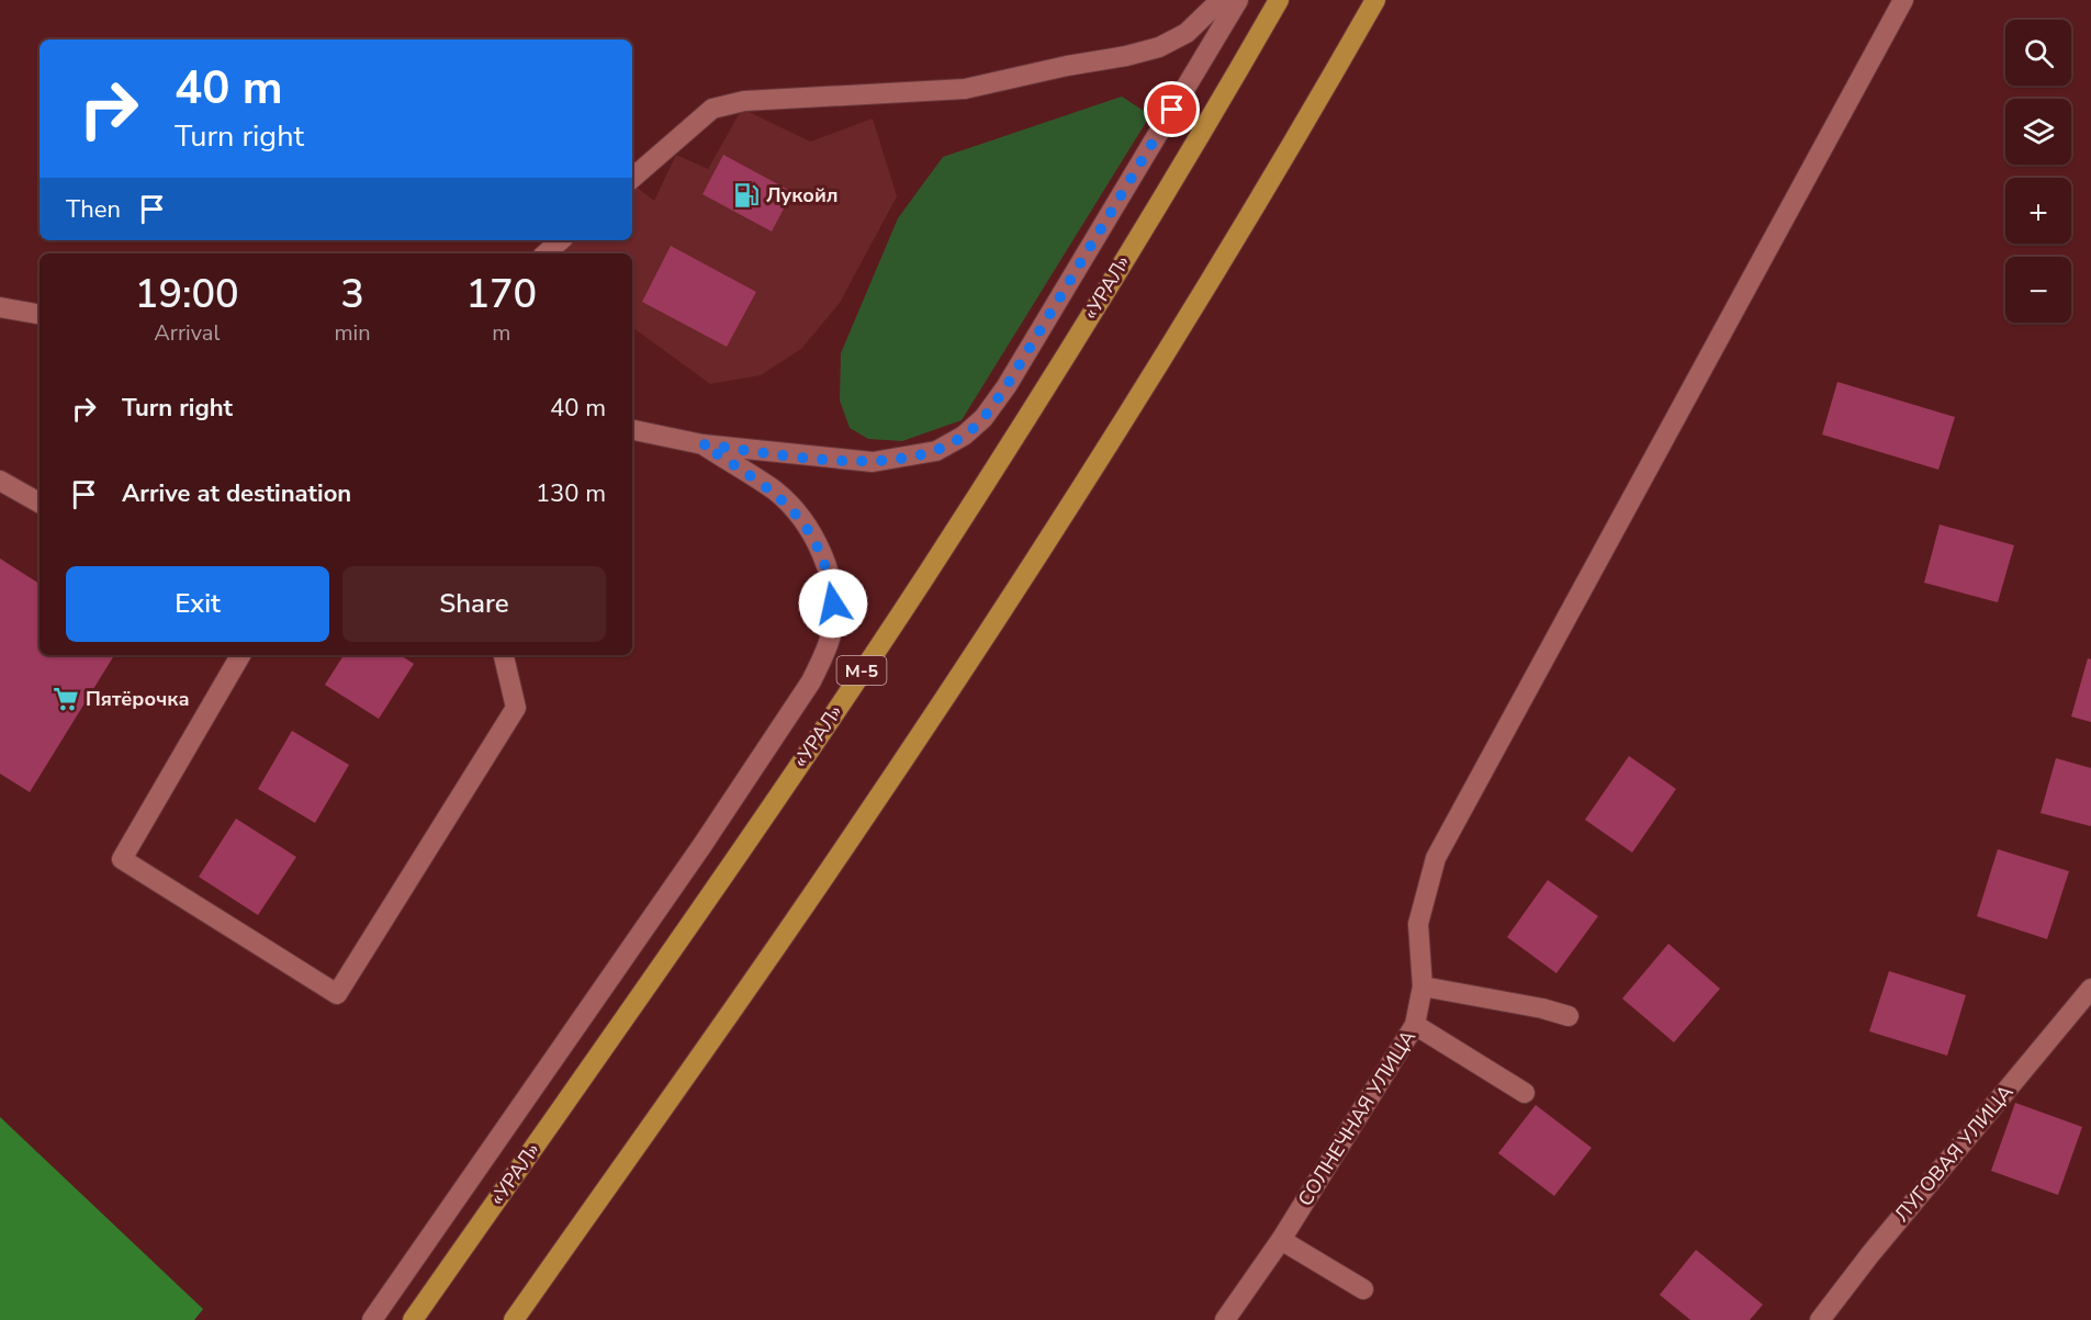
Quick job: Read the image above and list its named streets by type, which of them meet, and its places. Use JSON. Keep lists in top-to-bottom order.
{
  "streets": {
    "highway": ["«УРАЛ»", "М-5"],
    "street": ["СОЛНЕЧНАЯ УЛИЦА", "ЛУГОВАЯ УЛИЦА"]
  },
  "places": {
    "fuel station": ["Лукойл"],
    "supermarket": ["Пятёрочка"]
  },
  "page": {
    "map_buttons": ["+", "−"],
    "turn": ["40 m", "Turn right"],
    "then": "Then",
    "eta": [
      "19:00",
      "Arrival",
      "3",
      "min",
      "170",
      "m"
    ],
    "list": [
      {
        "name": "Turn right",
        "value": "40 m"
      },
      {
        "name": "Arrive at destination",
        "value": "130 m"
      }
    ],
    "buttons": ["Exit", "Share"]
  }
}
